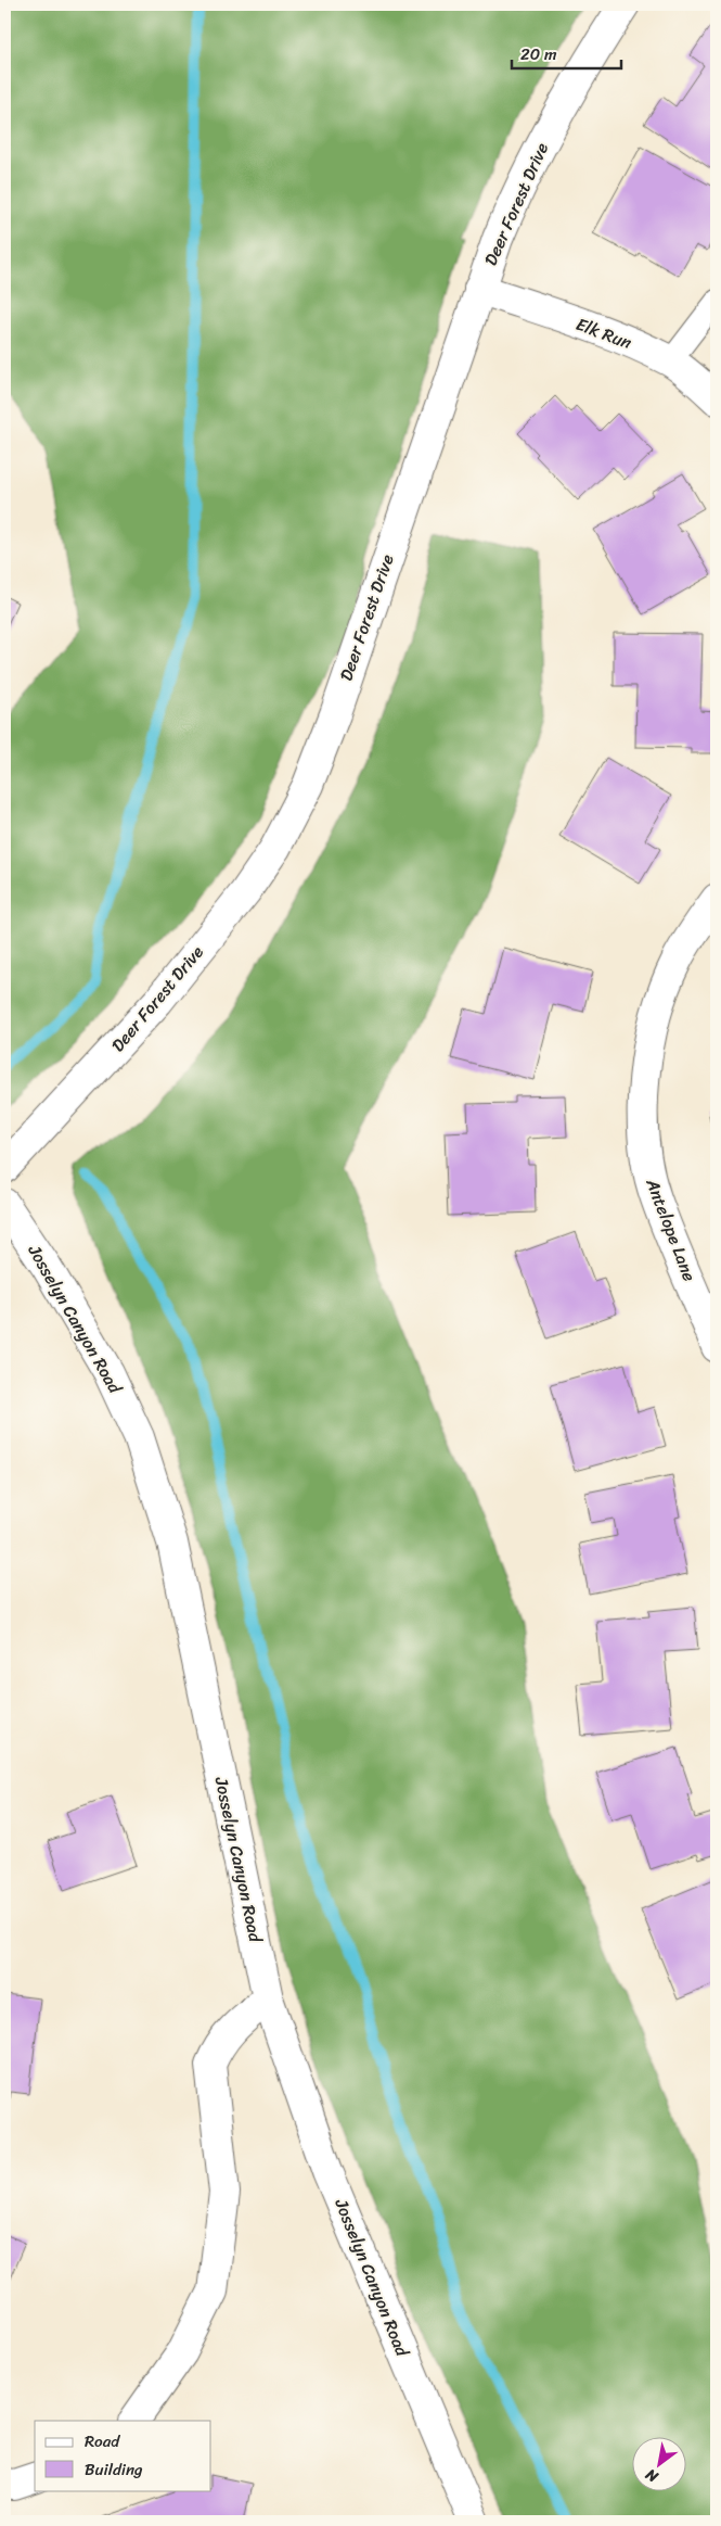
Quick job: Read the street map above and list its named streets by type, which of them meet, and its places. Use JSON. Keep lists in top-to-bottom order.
{
  "streets": {
    "street": [
      "Deer Forest Drive",
      "Elk Run",
      "Antelope Lane",
      "Josselyn Canyon Road"
    ]
  },
  "crossings": [
    ["Deer Forest Drive", "Elk Run"]
  ],
  "legend": ["Road", "Building"],
  "scale_bar": "20 m",
  "north": "bottom left"
}
